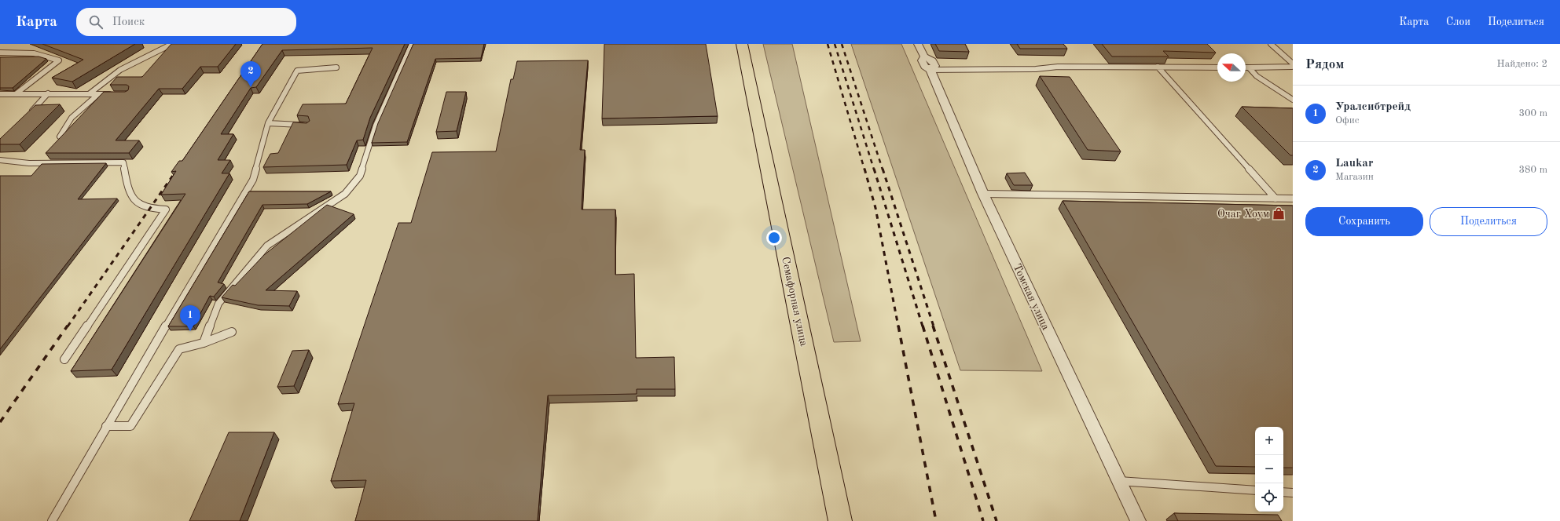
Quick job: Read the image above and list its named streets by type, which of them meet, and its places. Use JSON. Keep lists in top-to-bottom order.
{
  "streets": {
    "highway": ["Семафорная улица"],
    "street": ["Томская улица"]
  },
  "places": {
    "shop": ["Очаг Хоум"]
  },
  "north": "left",
  "page": {
    "header": "Карта",
    "search": "Поиск",
    "nav": ["Карта", "Слои", "Поделиться"],
    "heading": ["Рядом", "Найдено: 2"],
    "pins": ["2", "1"],
    "list": [
      {
        "mark": "1",
        "name": "Уралcибтрейд",
        "note": "Офис",
        "value": "300 m"
      },
      {
        "mark": "2",
        "name": "Laukar",
        "note": "Магазин",
        "value": "380 m"
      }
    ],
    "buttons": ["Сохранить", "Поделиться"],
    "map_buttons": ["+", "−"]
  }
}
